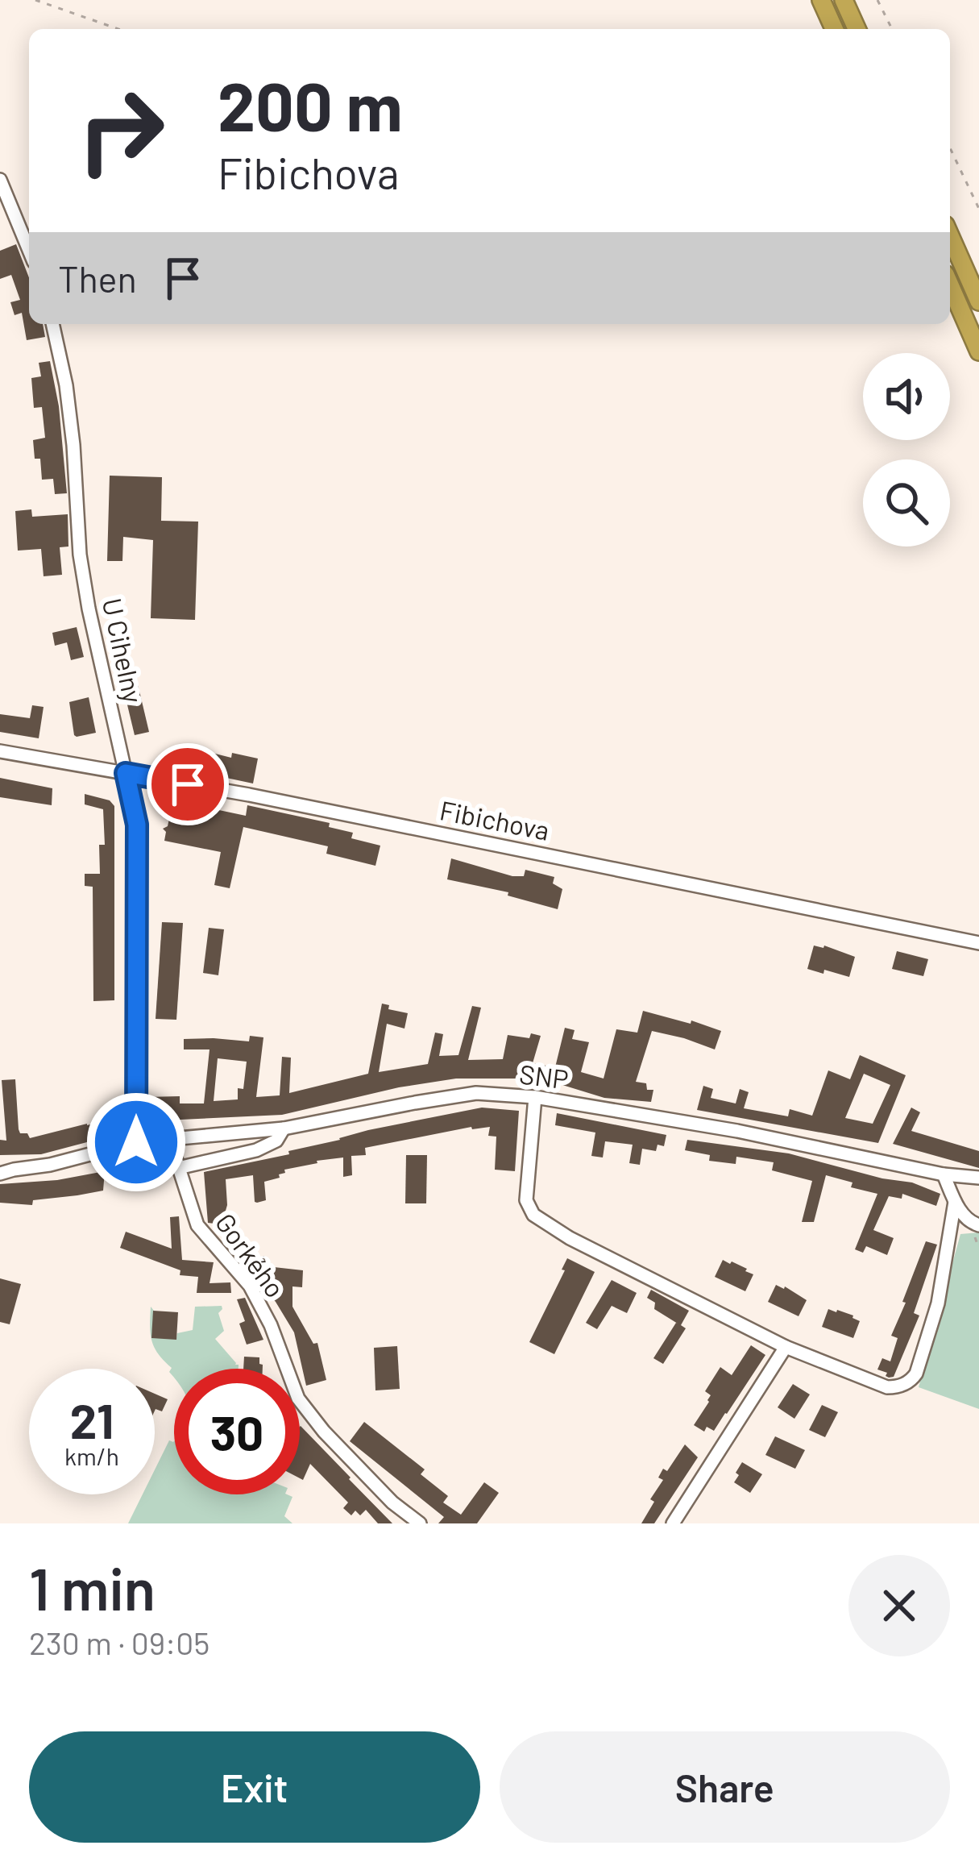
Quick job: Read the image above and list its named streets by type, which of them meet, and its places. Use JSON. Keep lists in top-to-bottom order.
{
  "streets": {
    "street": [
      "U Cihelny",
      "Fibichova",
      "SNP",
      "Gorkého"
    ]
  },
  "crossings": [
    ["U Cihelny", "Fibichova"],
    ["U Cihelny", "SNP"],
    ["SNP", "Gorkého"]
  ],
  "page": {
    "turn": ["200 m", "Fibichova"],
    "then": "Then",
    "speed": "21 km/h",
    "limit": "30",
    "heading": ["1 min", "230 m · 09:05"],
    "buttons": ["Exit", "Share"]
  }
}
